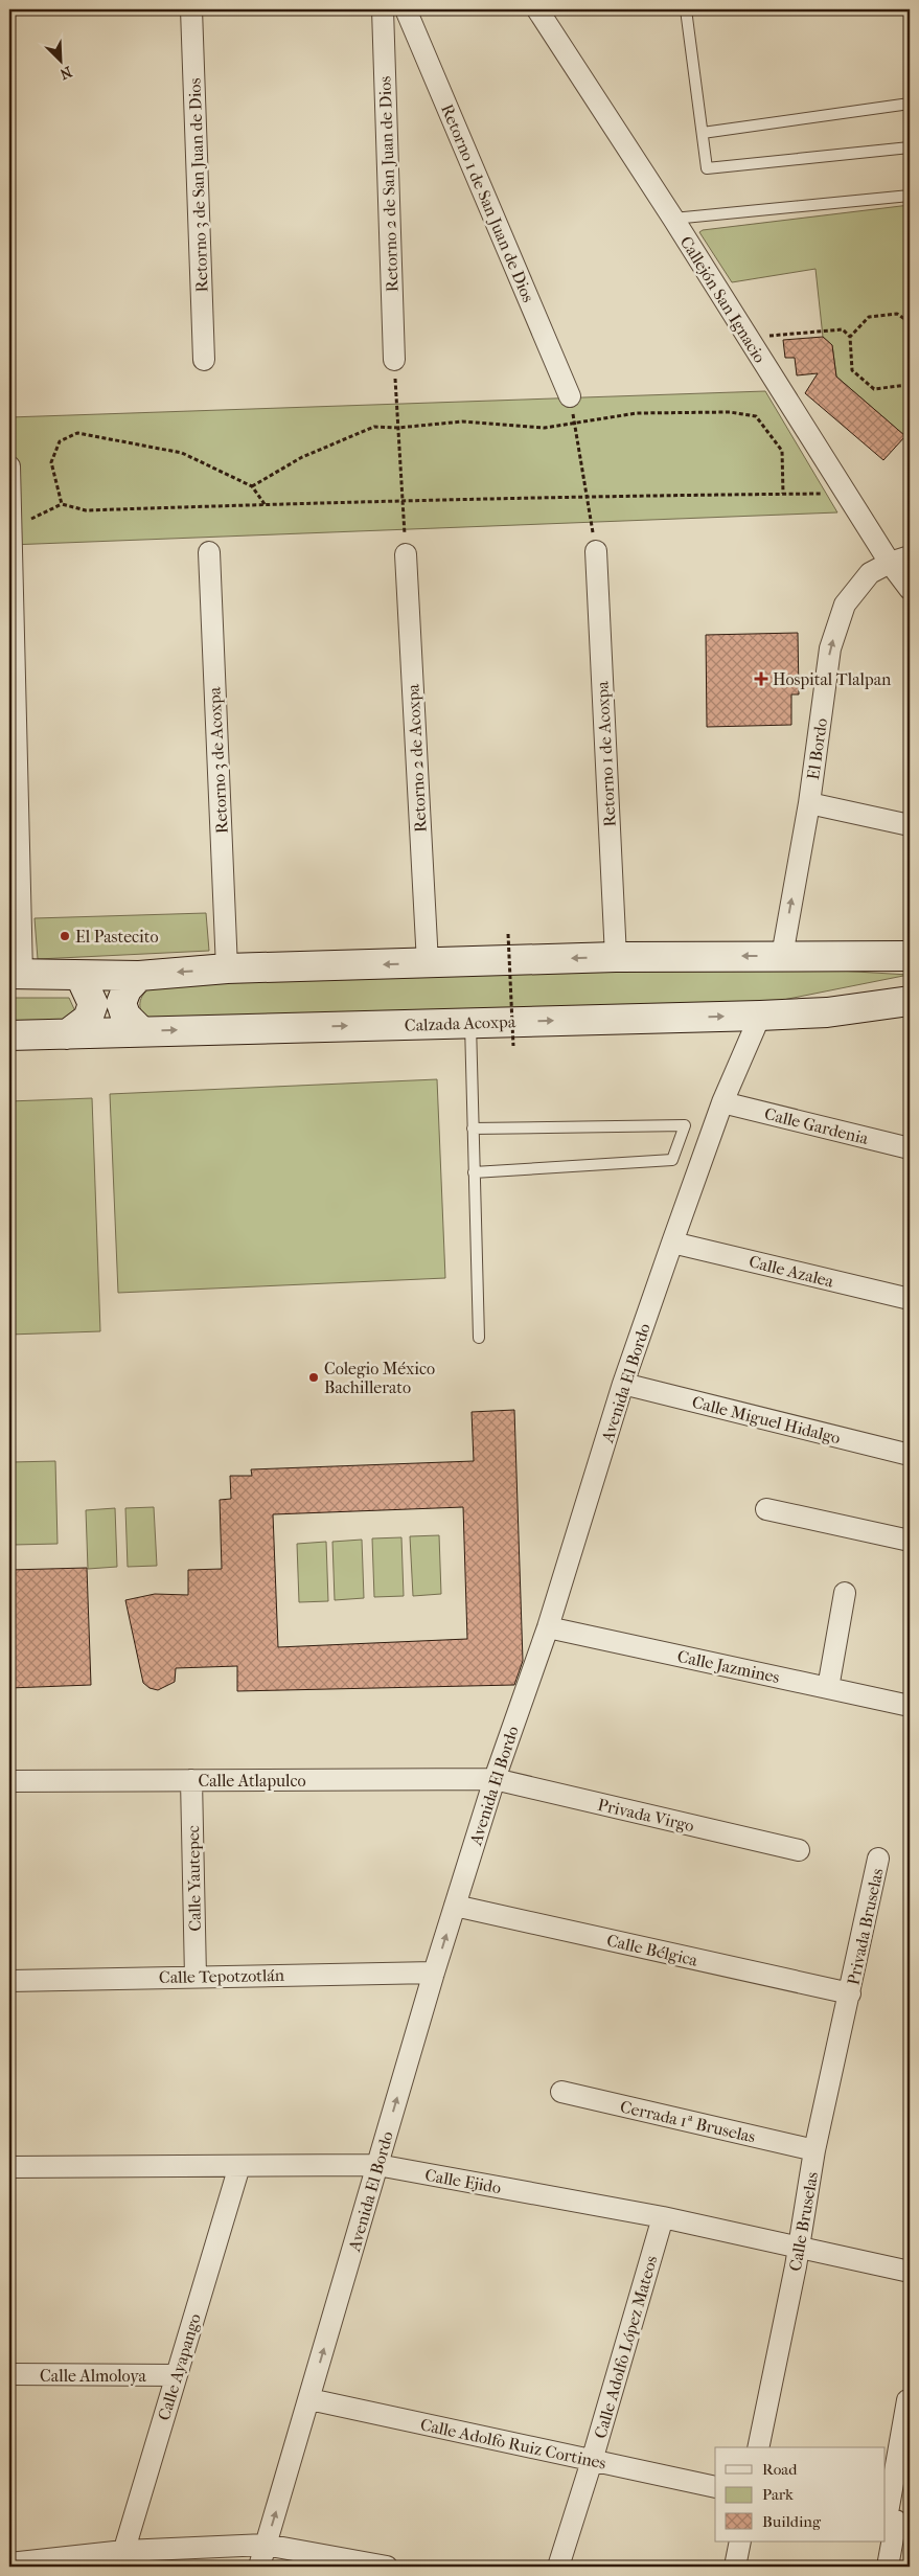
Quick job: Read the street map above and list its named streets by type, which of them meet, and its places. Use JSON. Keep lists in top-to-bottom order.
{
  "streets": {
    "main road": ["Calzada Acoxpa"],
    "street": [
      "Retorno 2 de San Juan de Dios",
      "Retorno 3 de San Juan de Dios",
      "Retorno 1 de San Juan de Dios",
      "Callejón San Ignacio",
      "El Bordo",
      "Retorno 1 de Acoxpa",
      "Retorno 2 de Acoxpa",
      "Retorno 3 de Acoxpa",
      "Calle Gardenia",
      "Calle Azalea",
      "Avenida El Bordo",
      "Calle Miguel Hidalgo",
      "Calle Jazmines",
      "Calle Atlapulco",
      "Privada Virgo",
      "Calle Yautepec",
      "Privada Bruselas",
      "Calle Bélgica",
      "Calle Tepotzotlán",
      "Cerrada 1ª Bruselas",
      "Calle Ejido",
      "Calle Bruselas",
      "Calle Adolfo López Mateos",
      "Calle Ayapango",
      "Calle Almoloya",
      "Calle Adolfo Ruiz Cortines"
    ]
  },
  "crossings": [
    ["Callejón San Ignacio", "El Bordo"],
    ["Calzada Acoxpa", "Avenida El Bordo"],
    ["Calle Gardenia", "Avenida El Bordo"],
    ["Calle Azalea", "Avenida El Bordo"],
    ["Avenida El Bordo", "Calle Miguel Hidalgo"],
    ["Avenida El Bordo", "Calle Jazmines"],
    ["Avenida El Bordo", "Calle Atlapulco"],
    ["Avenida El Bordo", "Privada Virgo"],
    ["Avenida El Bordo", "Calle Bélgica"],
    ["Avenida El Bordo", "Calle Tepotzotlán"],
    ["Avenida El Bordo", "Calle Ejido"],
    ["Avenida El Bordo", "Calle Adolfo Ruiz Cortines"],
    ["Calle Atlapulco", "Privada Virgo"],
    ["Calle Atlapulco", "Calle Yautepec"],
    ["Calle Yautepec", "Calle Tepotzotlán"],
    ["Privada Bruselas", "Calle Bélgica"],
    ["Privada Bruselas", "Calle Bruselas"],
    ["Calle Bélgica", "Calle Bruselas"],
    ["Cerrada 1ª Bruselas", "Calle Bruselas"],
    ["Calle Ejido", "Calle Bruselas"],
    ["Calle Ejido", "Calle Adolfo López Mateos"],
    ["Calle Ejido", "Calle Ayapango"],
    ["Calle Adolfo López Mateos", "Calle Adolfo Ruiz Cortines"],
    ["Calle Ayapango", "Calle Almoloya"]
  ],
  "one_way": ["El Bordo", "Avenida El Bordo"],
  "places": {
    "health": ["Hospital Tlalpan"],
    "other": ["El Pastecito", "Colegio México Bachillerato"]
  },
  "legend": ["Road", "Park", "Building"],
  "north": "bottom right"
}
